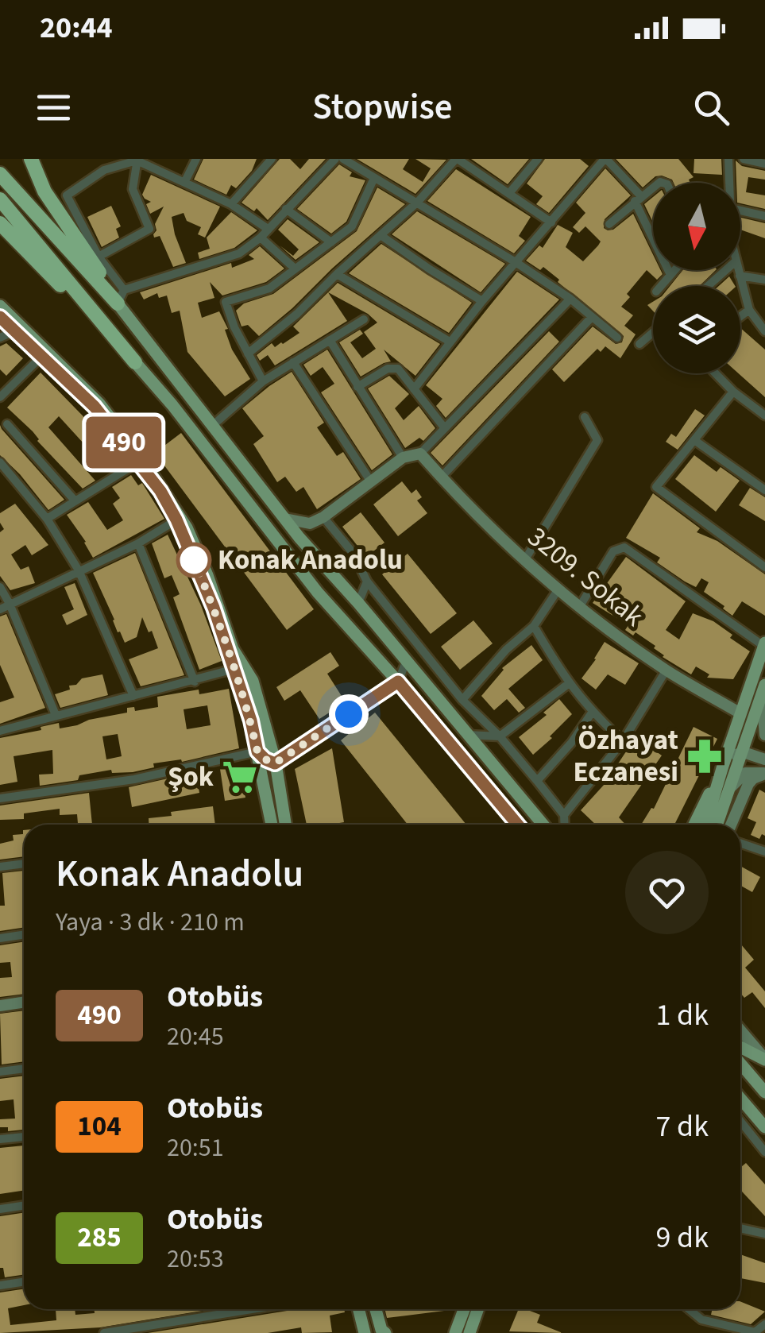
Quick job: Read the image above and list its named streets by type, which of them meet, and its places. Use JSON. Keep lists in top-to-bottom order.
{
  "streets": {
    "main road": ["3209. Sokak"]
  },
  "places": {
    "other": ["Konak Anadolu"],
    "pharmacy": ["Özhayat Eczanesi"],
    "supermarket": ["Şok"]
  },
  "lines": ["bus line 490"],
  "north": "bottom",
  "page": {
    "status": "20:44",
    "header": "Stopwise",
    "on_map": "490",
    "heading": ["Konak Anadolu", "Yaya · 3 dk · 210 m"],
    "list": [
      {
        "mark": "490",
        "name": "Otobüs",
        "note": "20:45",
        "value": "1 dk"
      },
      {
        "mark": "104",
        "name": "Otobüs",
        "note": "20:51",
        "value": "7 dk"
      },
      {
        "mark": "285",
        "name": "Otobüs",
        "note": "20:53",
        "value": "9 dk"
      }
    ]
  }
}
